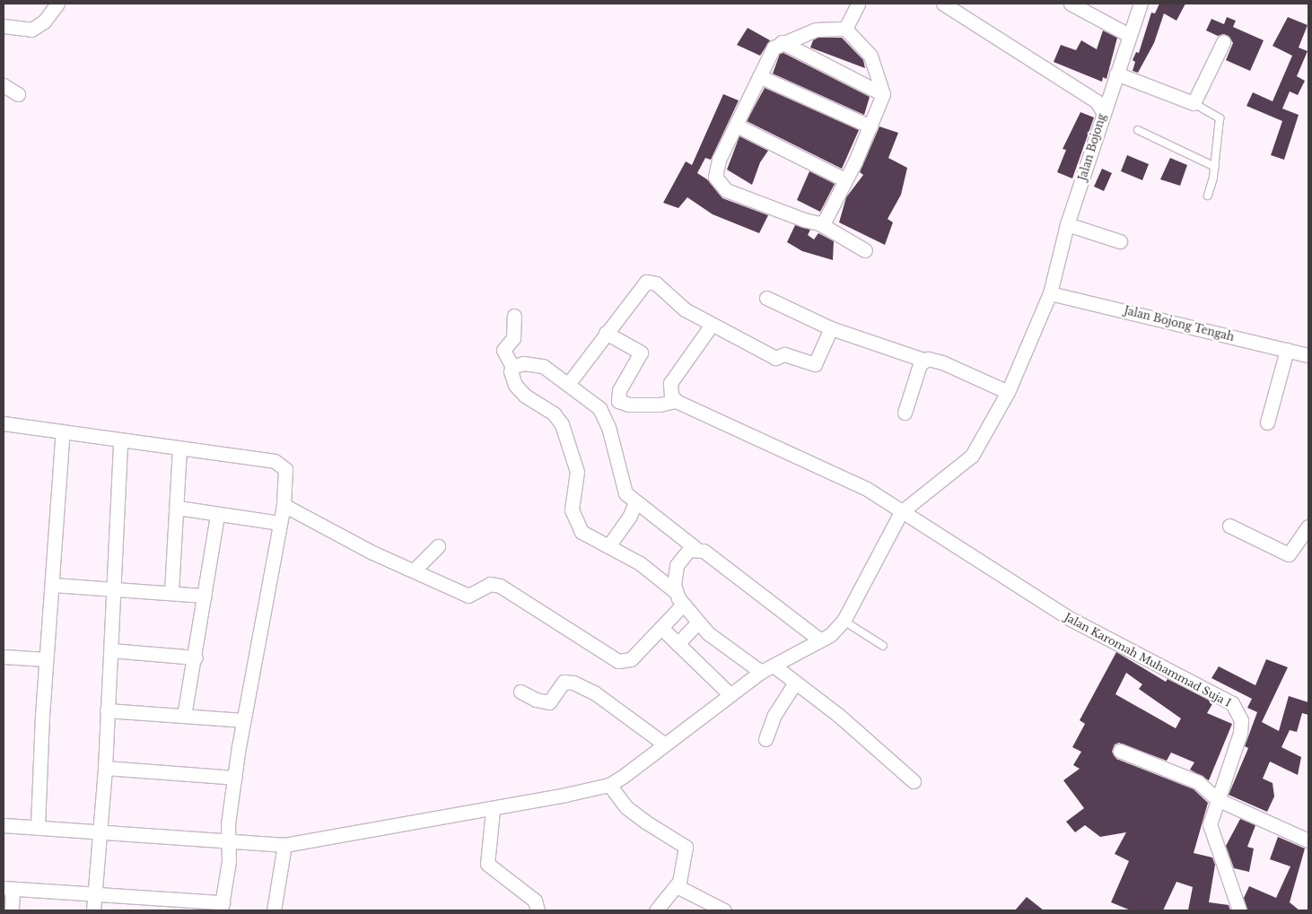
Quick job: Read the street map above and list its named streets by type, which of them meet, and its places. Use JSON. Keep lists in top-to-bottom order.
{
  "streets": {
    "street": ["Jalan Bojong", "Jalan Bojong Tengah", "Jalan Karomah Muhammad Suja I"]
  },
  "crossings": [
    ["Jalan Bojong", "Jalan Bojong Tengah"],
    ["Jalan Bojong", "Jalan Karomah Muhammad Suja I"]
  ]
}
